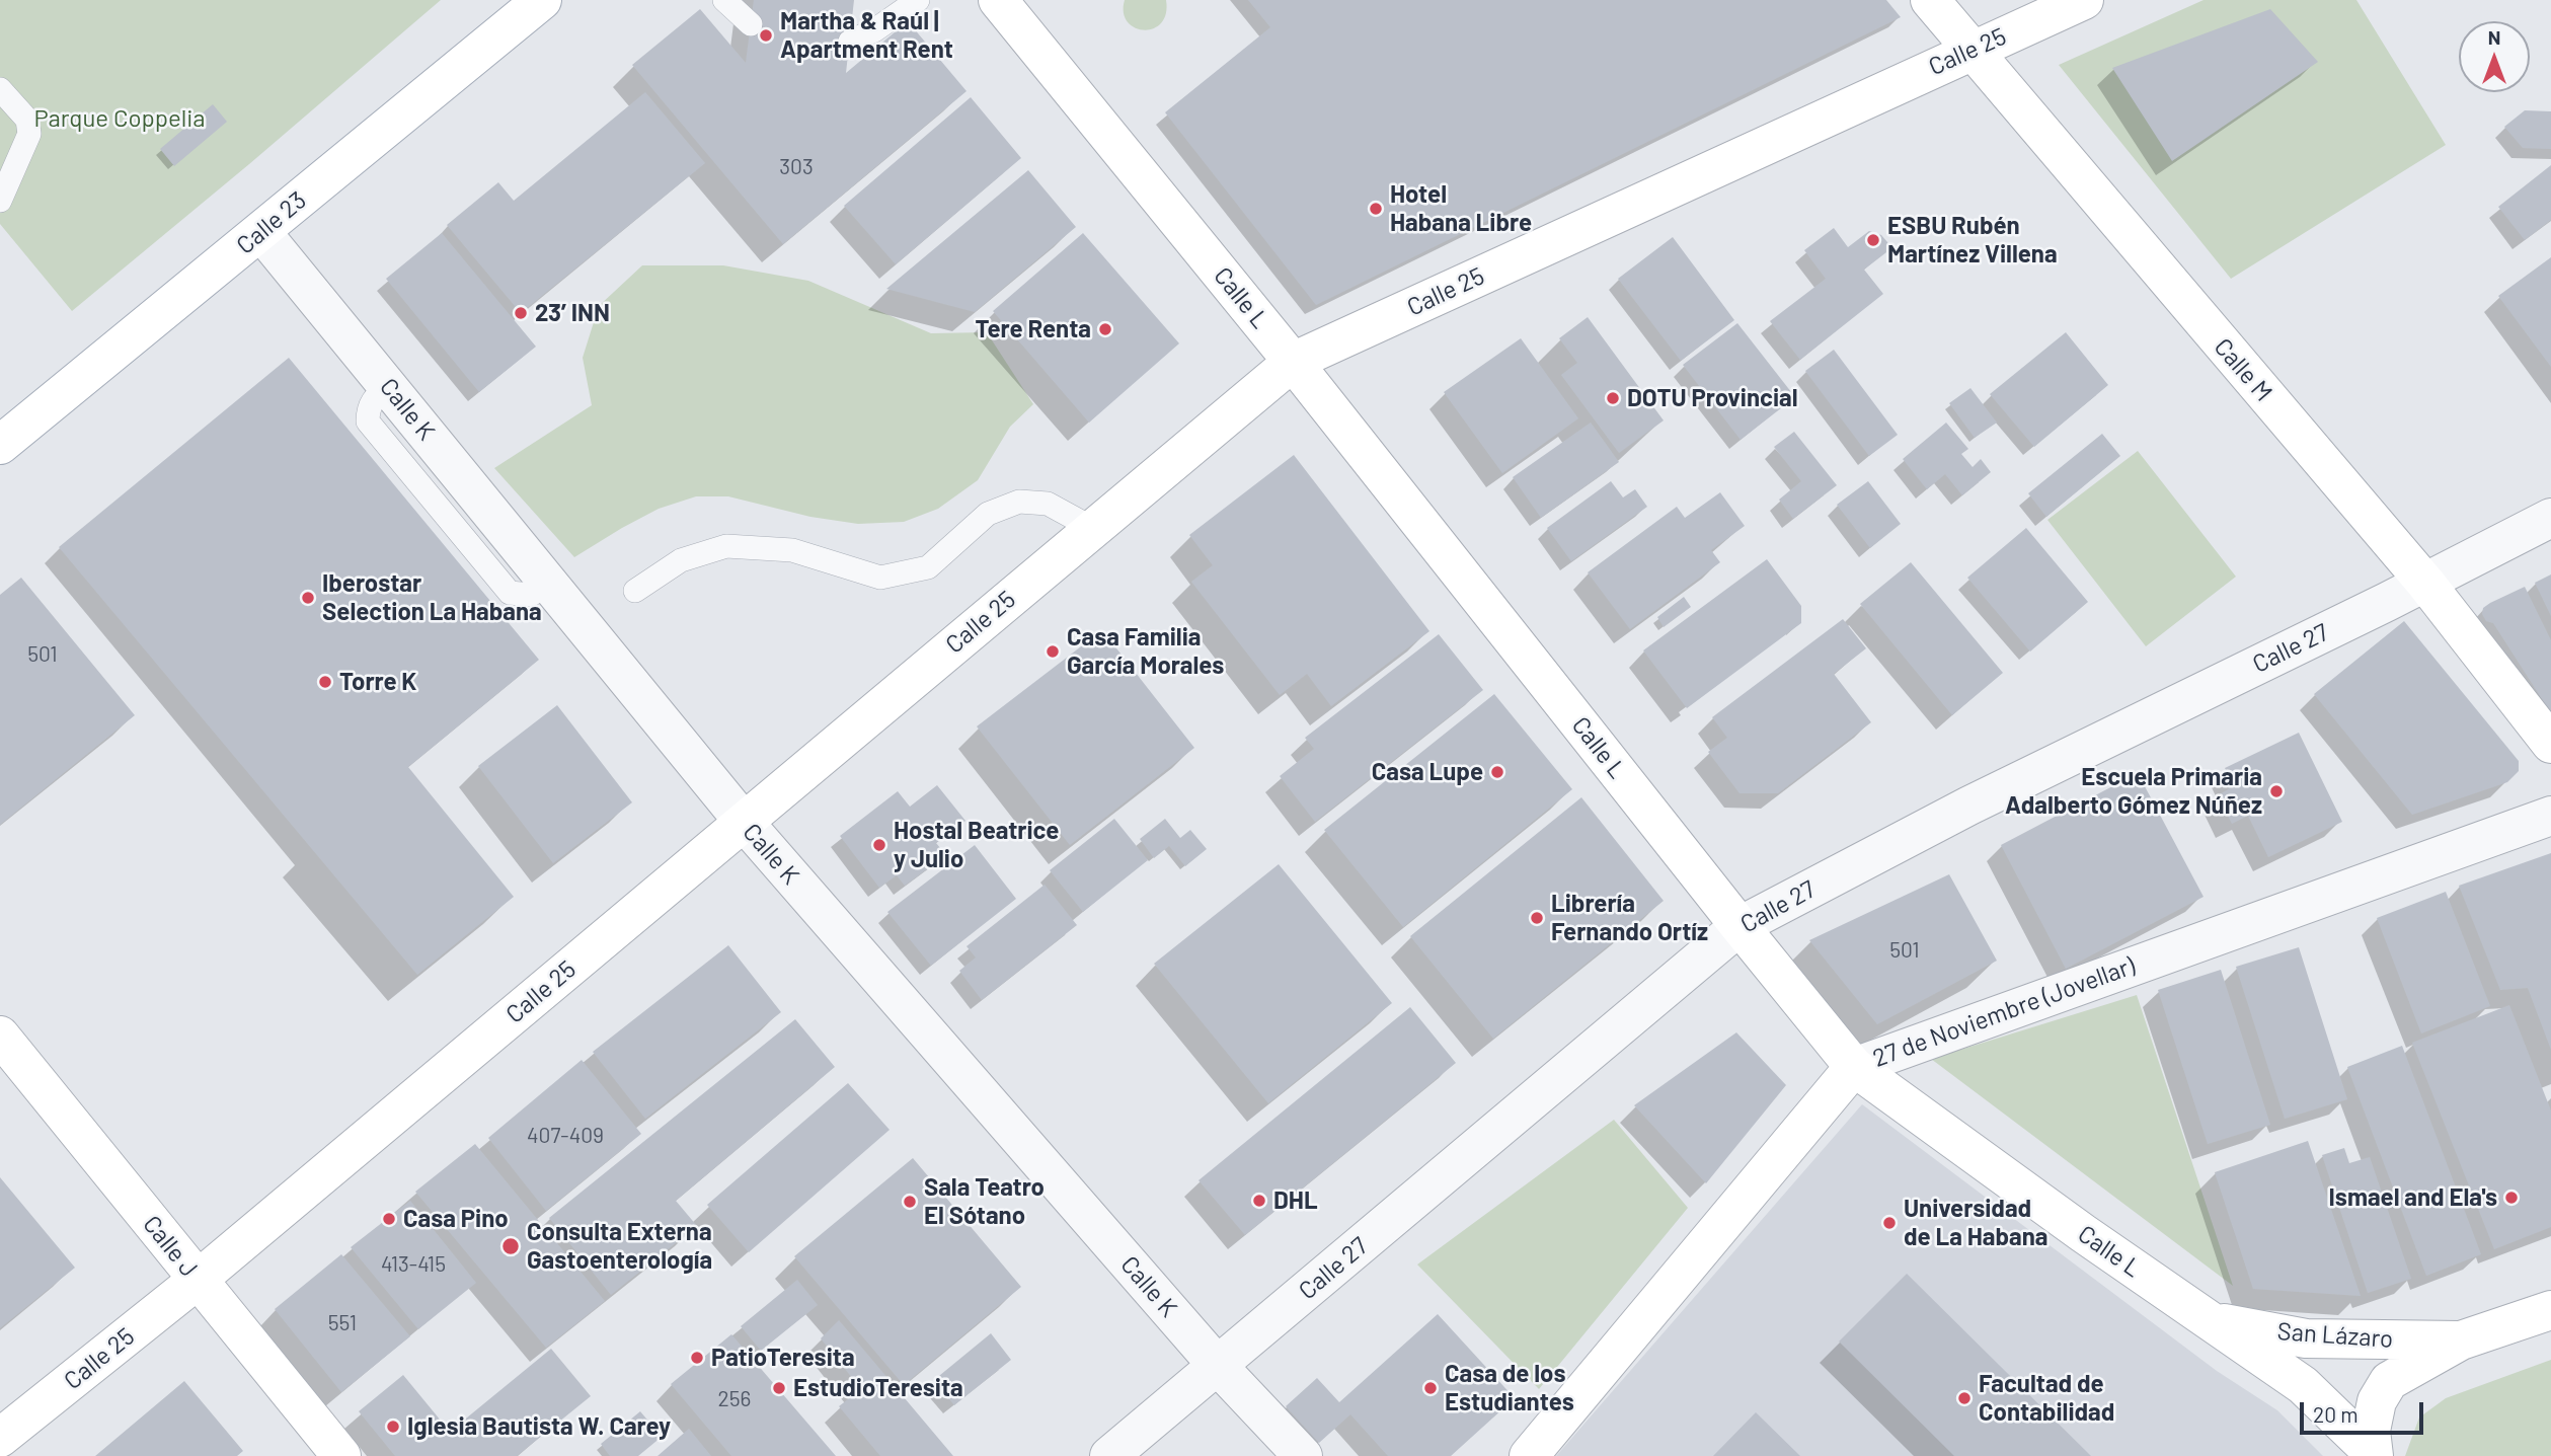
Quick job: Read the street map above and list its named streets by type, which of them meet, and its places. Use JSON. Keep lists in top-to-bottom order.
{
  "streets": {
    "street": [
      "Calle 25",
      "Calle 23",
      "Calle L",
      "Calle M",
      "Calle K",
      "Calle 27",
      "27 de Noviembre (Jovellar)",
      "Calle J",
      "San Lázaro"
    ]
  },
  "crossings": [
    ["Calle 25", "Calle L"],
    ["Calle 25", "Calle M"],
    ["Calle 25", "Calle K"],
    ["Calle 25", "Calle J"],
    ["Calle 23", "Calle K"],
    ["Calle L", "Calle 27"],
    ["Calle L", "27 de Noviembre (Jovellar)"],
    ["Calle L", "San Lázaro"],
    ["Calle M", "Calle 27"],
    ["Calle K", "Calle 27"]
  ],
  "parks": ["Parque Coppelia"],
  "places": [
    "Martha & Raúl | Apartment Rent",
    "Hotel Habana Libre",
    "ESBU Rubén Martínez Villena",
    "23’ INN",
    "Tere Renta",
    "DOTU Provincial",
    "Iberostar Selection La Habana",
    "Casa Familia García Morales",
    "Torre K",
    "Casa Lupe",
    "Escuela Primaria Adalberto Gómez Núñez",
    "Hostal Beatrice y Julio",
    "Librería Fernando Ortíz",
    "Ismael and Ela's",
    "DHL",
    "Sala Teatro El Sótano",
    "Casa Pino",
    "Universidad de La Habana",
    "Consulta Externa Gastoenterología",
    "PatioTeresita",
    "EstudioTeresita",
    "Casa de los Estudiantes",
    "Facultad de Contabilidad",
    "Iglesia Bautista W. Carey"
  ],
  "house_numbers": [
    "303",
    "501",
    "501",
    "407-409",
    "413-415",
    "551",
    "256"
  ],
  "scale_bar": "20 m",
  "north": "top"
}
